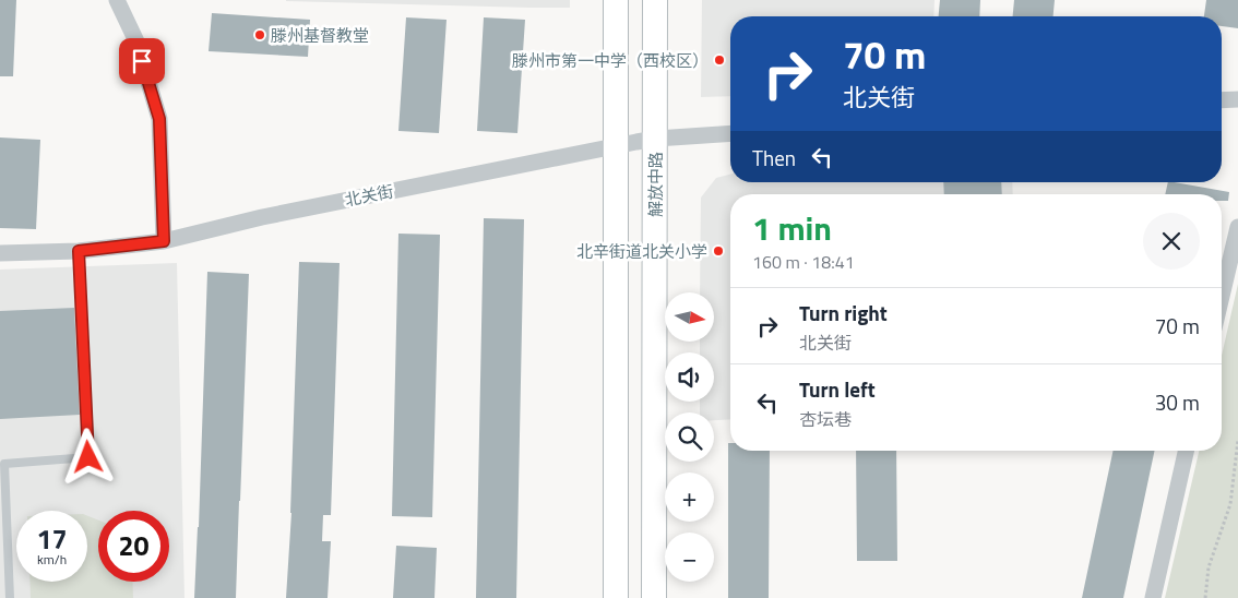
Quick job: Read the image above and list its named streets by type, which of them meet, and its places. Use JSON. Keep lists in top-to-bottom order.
{
  "streets": {
    "main road": ["解放中路"],
    "street": ["北关街"]
  },
  "crossings": [
    ["解放中路", "北关街"]
  ],
  "places": ["滕州基督教堂", "滕州市第一中学（西校区）", "北辛街道北关小学"],
  "north": "right",
  "page": {
    "turn": ["70 m", "北关街"],
    "then": "Then",
    "heading": ["1 min", "160 m · 18:41"],
    "list": [
      {
        "name": "Turn right",
        "note": "北关街",
        "value": "70 m"
      },
      {
        "name": "Turn left",
        "note": "杏坛巷",
        "value": "30 m"
      }
    ],
    "map_buttons": ["+", "−"],
    "speed": "17 km/h",
    "limit": "20"
  }
}
